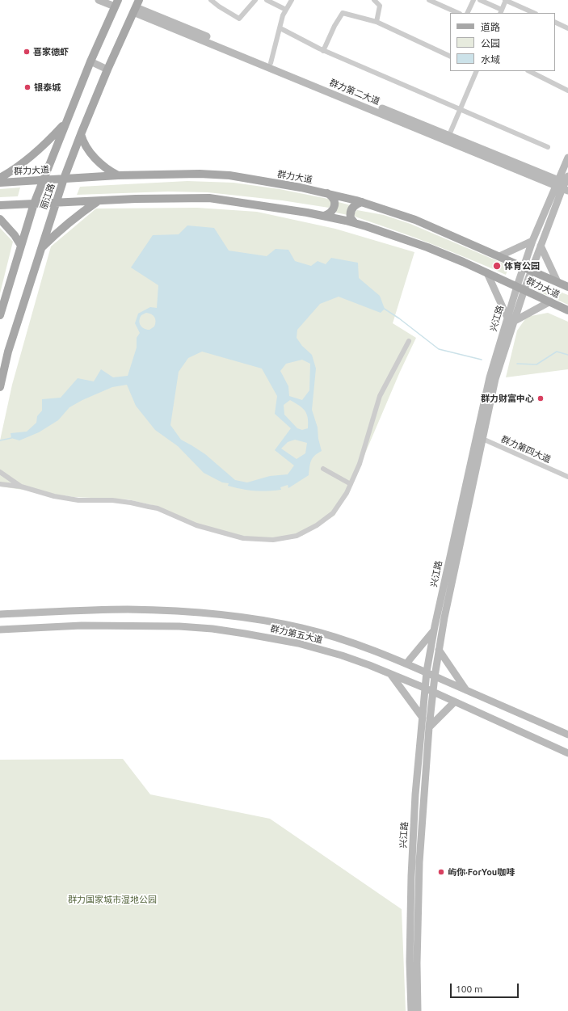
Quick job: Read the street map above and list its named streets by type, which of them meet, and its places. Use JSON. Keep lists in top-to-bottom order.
{
  "streets": {
    "main road": [
      "群力第二大道",
      "群力大道",
      "丽江路",
      "兴江路",
      "群力第五大道"
    ],
    "street": ["群力第四大道"]
  },
  "crossings": [
    ["群力第二大道", "丽江路"],
    ["群力第二大道", "兴江路"],
    ["群力大道", "丽江路"],
    ["群力大道", "兴江路"],
    ["兴江路", "群力第四大道"],
    ["兴江路", "群力第五大道"]
  ],
  "parks": ["群力国家城市湿地公园"],
  "places": [
    "喜家德虾",
    "银泰城",
    "体育公园",
    "群力财富中心",
    "屿你·ForYou咖啡"
  ],
  "legend": ["道路", "公园", "水域"],
  "scale_bar": "100 m"
}
